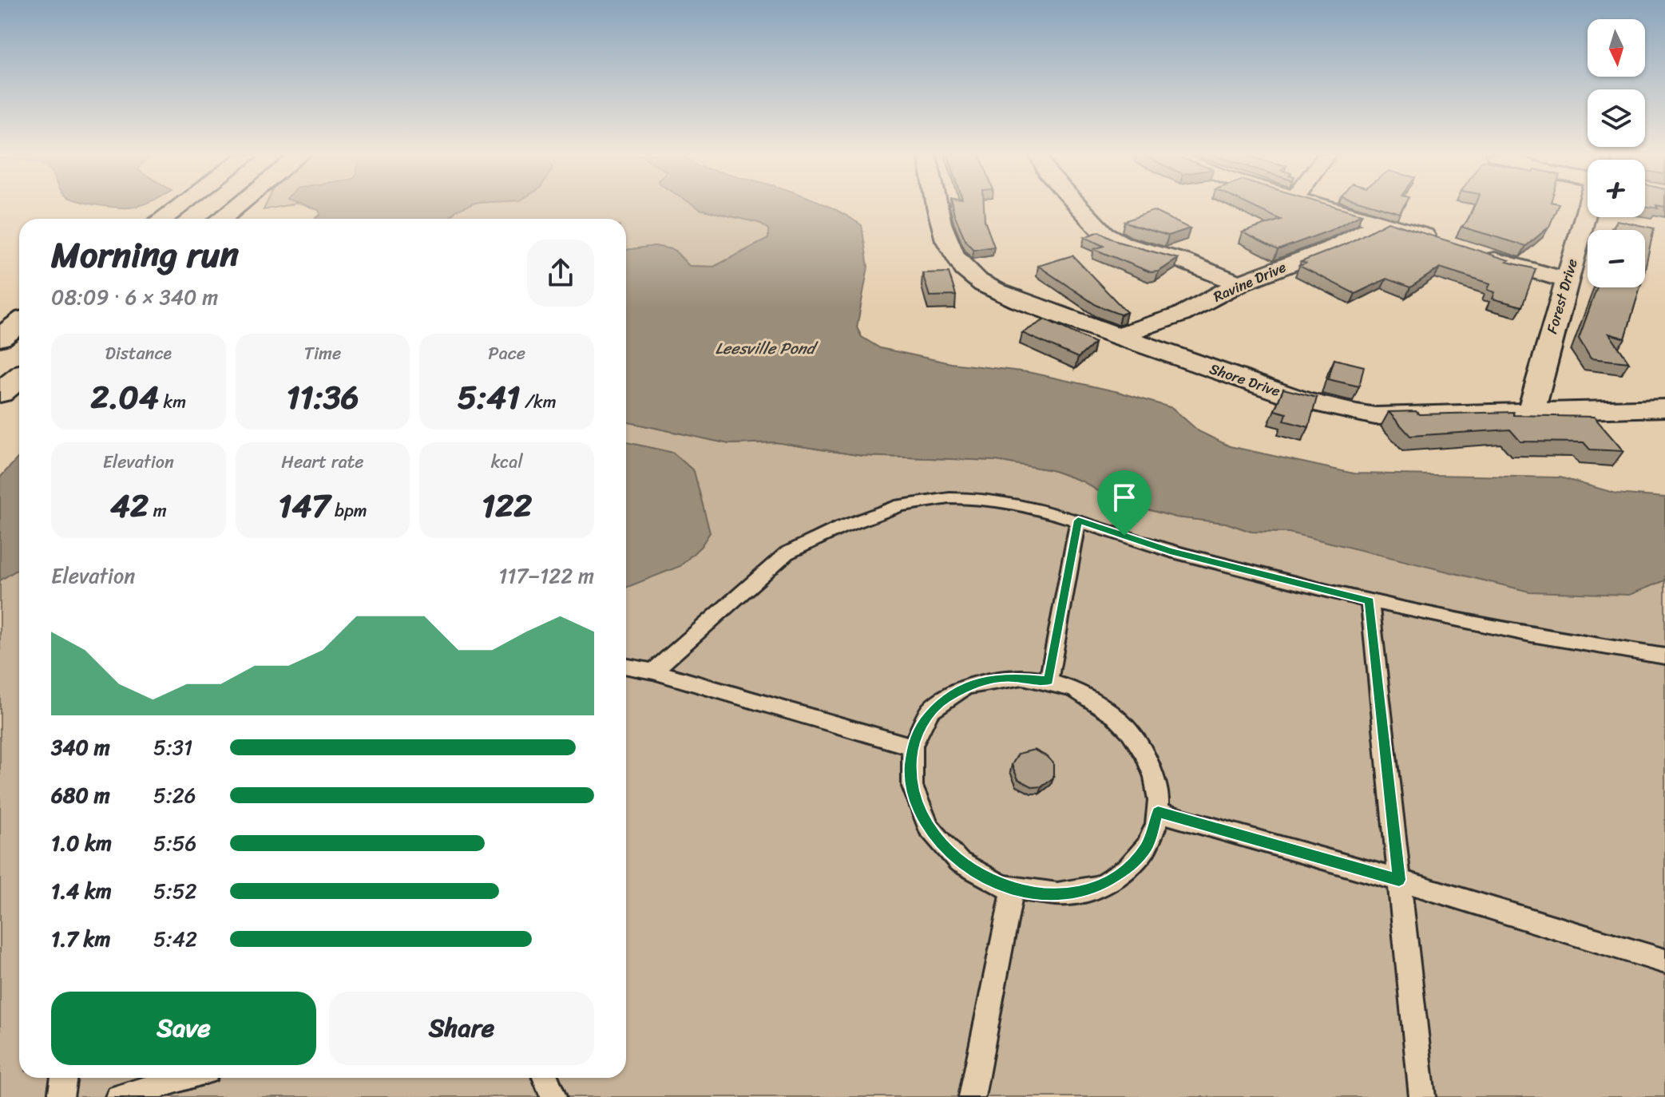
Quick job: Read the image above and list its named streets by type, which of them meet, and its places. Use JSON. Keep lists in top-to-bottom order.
{
  "streets": {
    "street": ["Ravine Drive", "Forest Drive", "Shore Drive"]
  },
  "crossings": [
    ["Ravine Drive", "Shore Drive"],
    ["Forest Drive", "Shore Drive"]
  ],
  "water": ["Leesville Pond"],
  "north": "bottom",
  "page": {
    "map_buttons": ["+", "−"],
    "heading": ["Morning run", "08:09 · 6 × 340 m"],
    "stats": [
      ["Distance", "2.04 km"],
      ["Time", "11:36"],
      ["Pace", "5:41 /km"],
      ["Elevation", "42 m"],
      ["Heart rate", "147 bpm"],
      ["kcal", "122"]
    ],
    "chart": ["Elevation", "117–122 m"],
    "list": [
      {
        "name": "340 m",
        "note": "5:31"
      },
      {
        "name": "680 m",
        "note": "5:26"
      },
      {
        "name": "1.0 km",
        "note": "5:56"
      },
      {
        "name": "1.4 km",
        "note": "5:52"
      },
      {
        "name": "1.7 km",
        "note": "5:42"
      }
    ],
    "buttons": ["Save", "Share"]
  }
}
